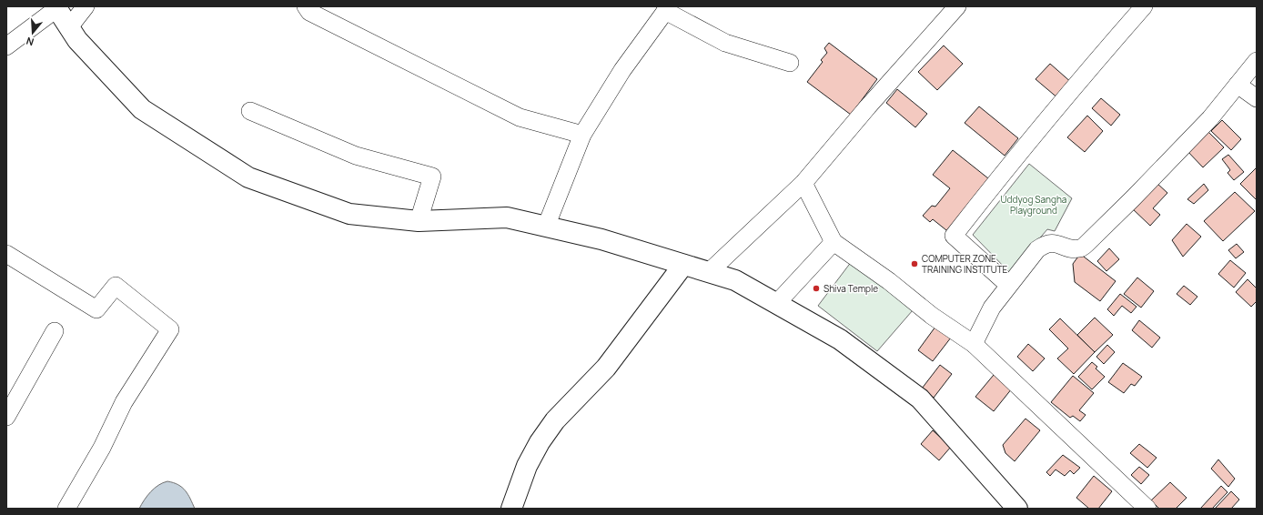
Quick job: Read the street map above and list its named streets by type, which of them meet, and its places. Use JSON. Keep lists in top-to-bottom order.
{
  "parks": ["Uddyog Sangha Playground"],
  "places": ["COMPUTER ZONE TRAINING INSTITUTE", "Shiva Temple"],
  "north": "bottom"
}
